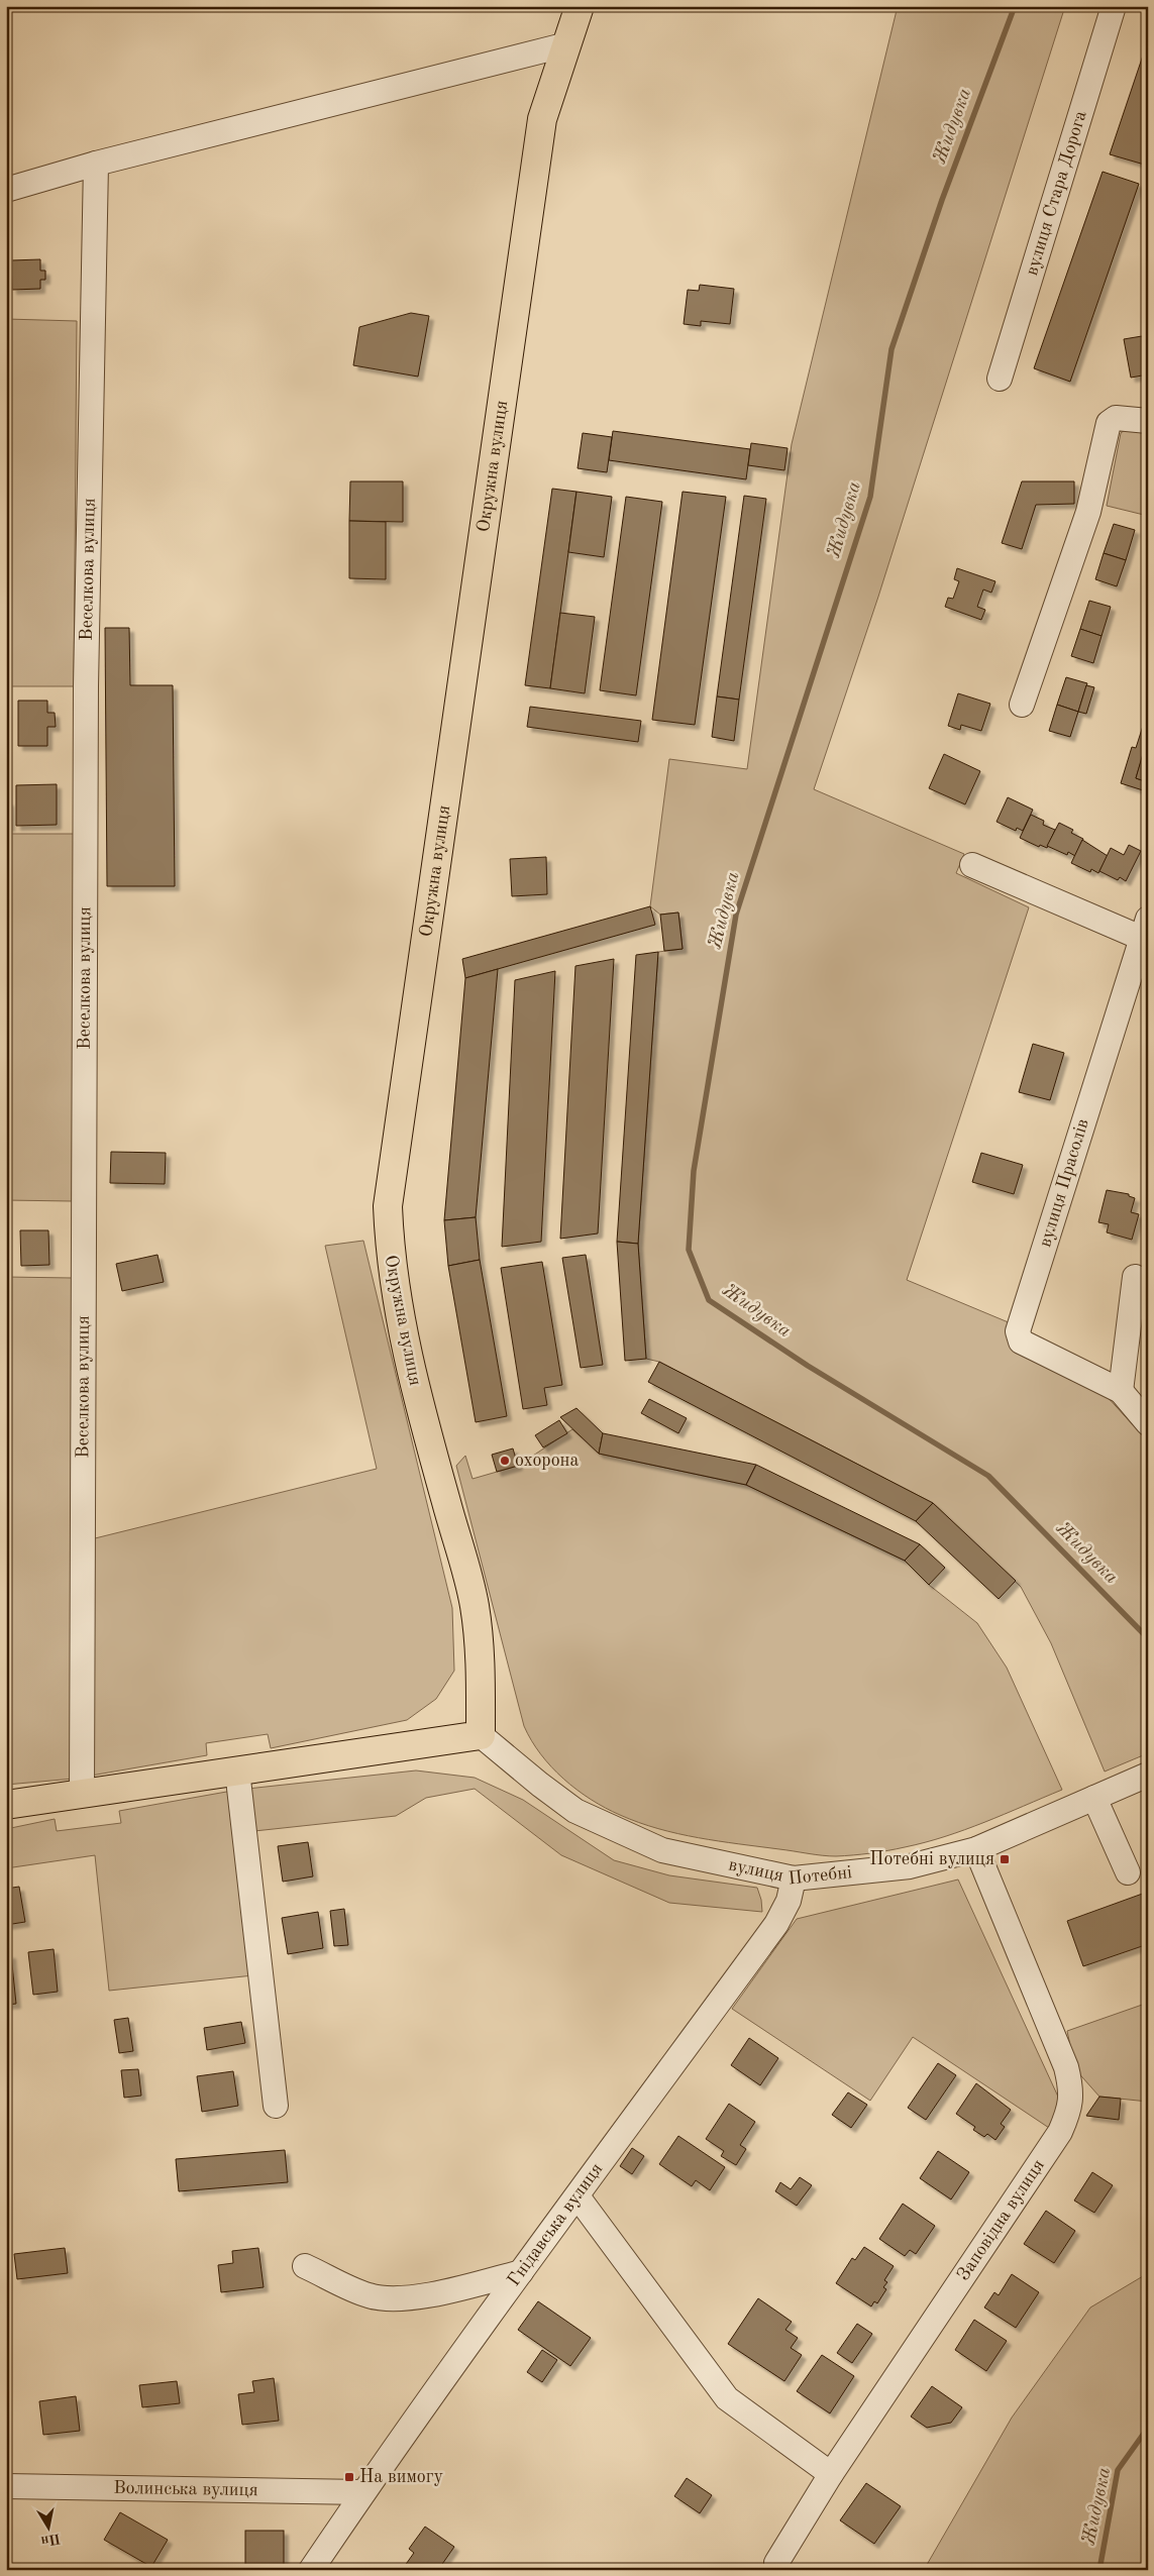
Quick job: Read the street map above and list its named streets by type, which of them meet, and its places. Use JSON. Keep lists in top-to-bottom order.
{
  "streets": {
    "main road": ["Окружна вулиця"],
    "street": [
      "вулиця Стара Дорога",
      "Веселкова вулиця",
      "вулиця Прасолів",
      "вулиця Потебні",
      "Заповідна вулиця",
      "Гнідавська вулиця",
      "Волинська вулиця"
    ]
  },
  "crossings": [
    ["Окружна вулиця", "вулиця Потебні"],
    ["вулиця Потебні", "Заповідна вулиця"],
    ["вулиця Потебні", "Гнідавська вулиця"],
    ["Гнідавська вулиця", "Волинська вулиця"]
  ],
  "water": ["Жидувка"],
  "places": {
    "other": ["охорона"],
    "transit": ["Потебні вулиця", "На вимогу"]
  },
  "north": "bottom"
}
